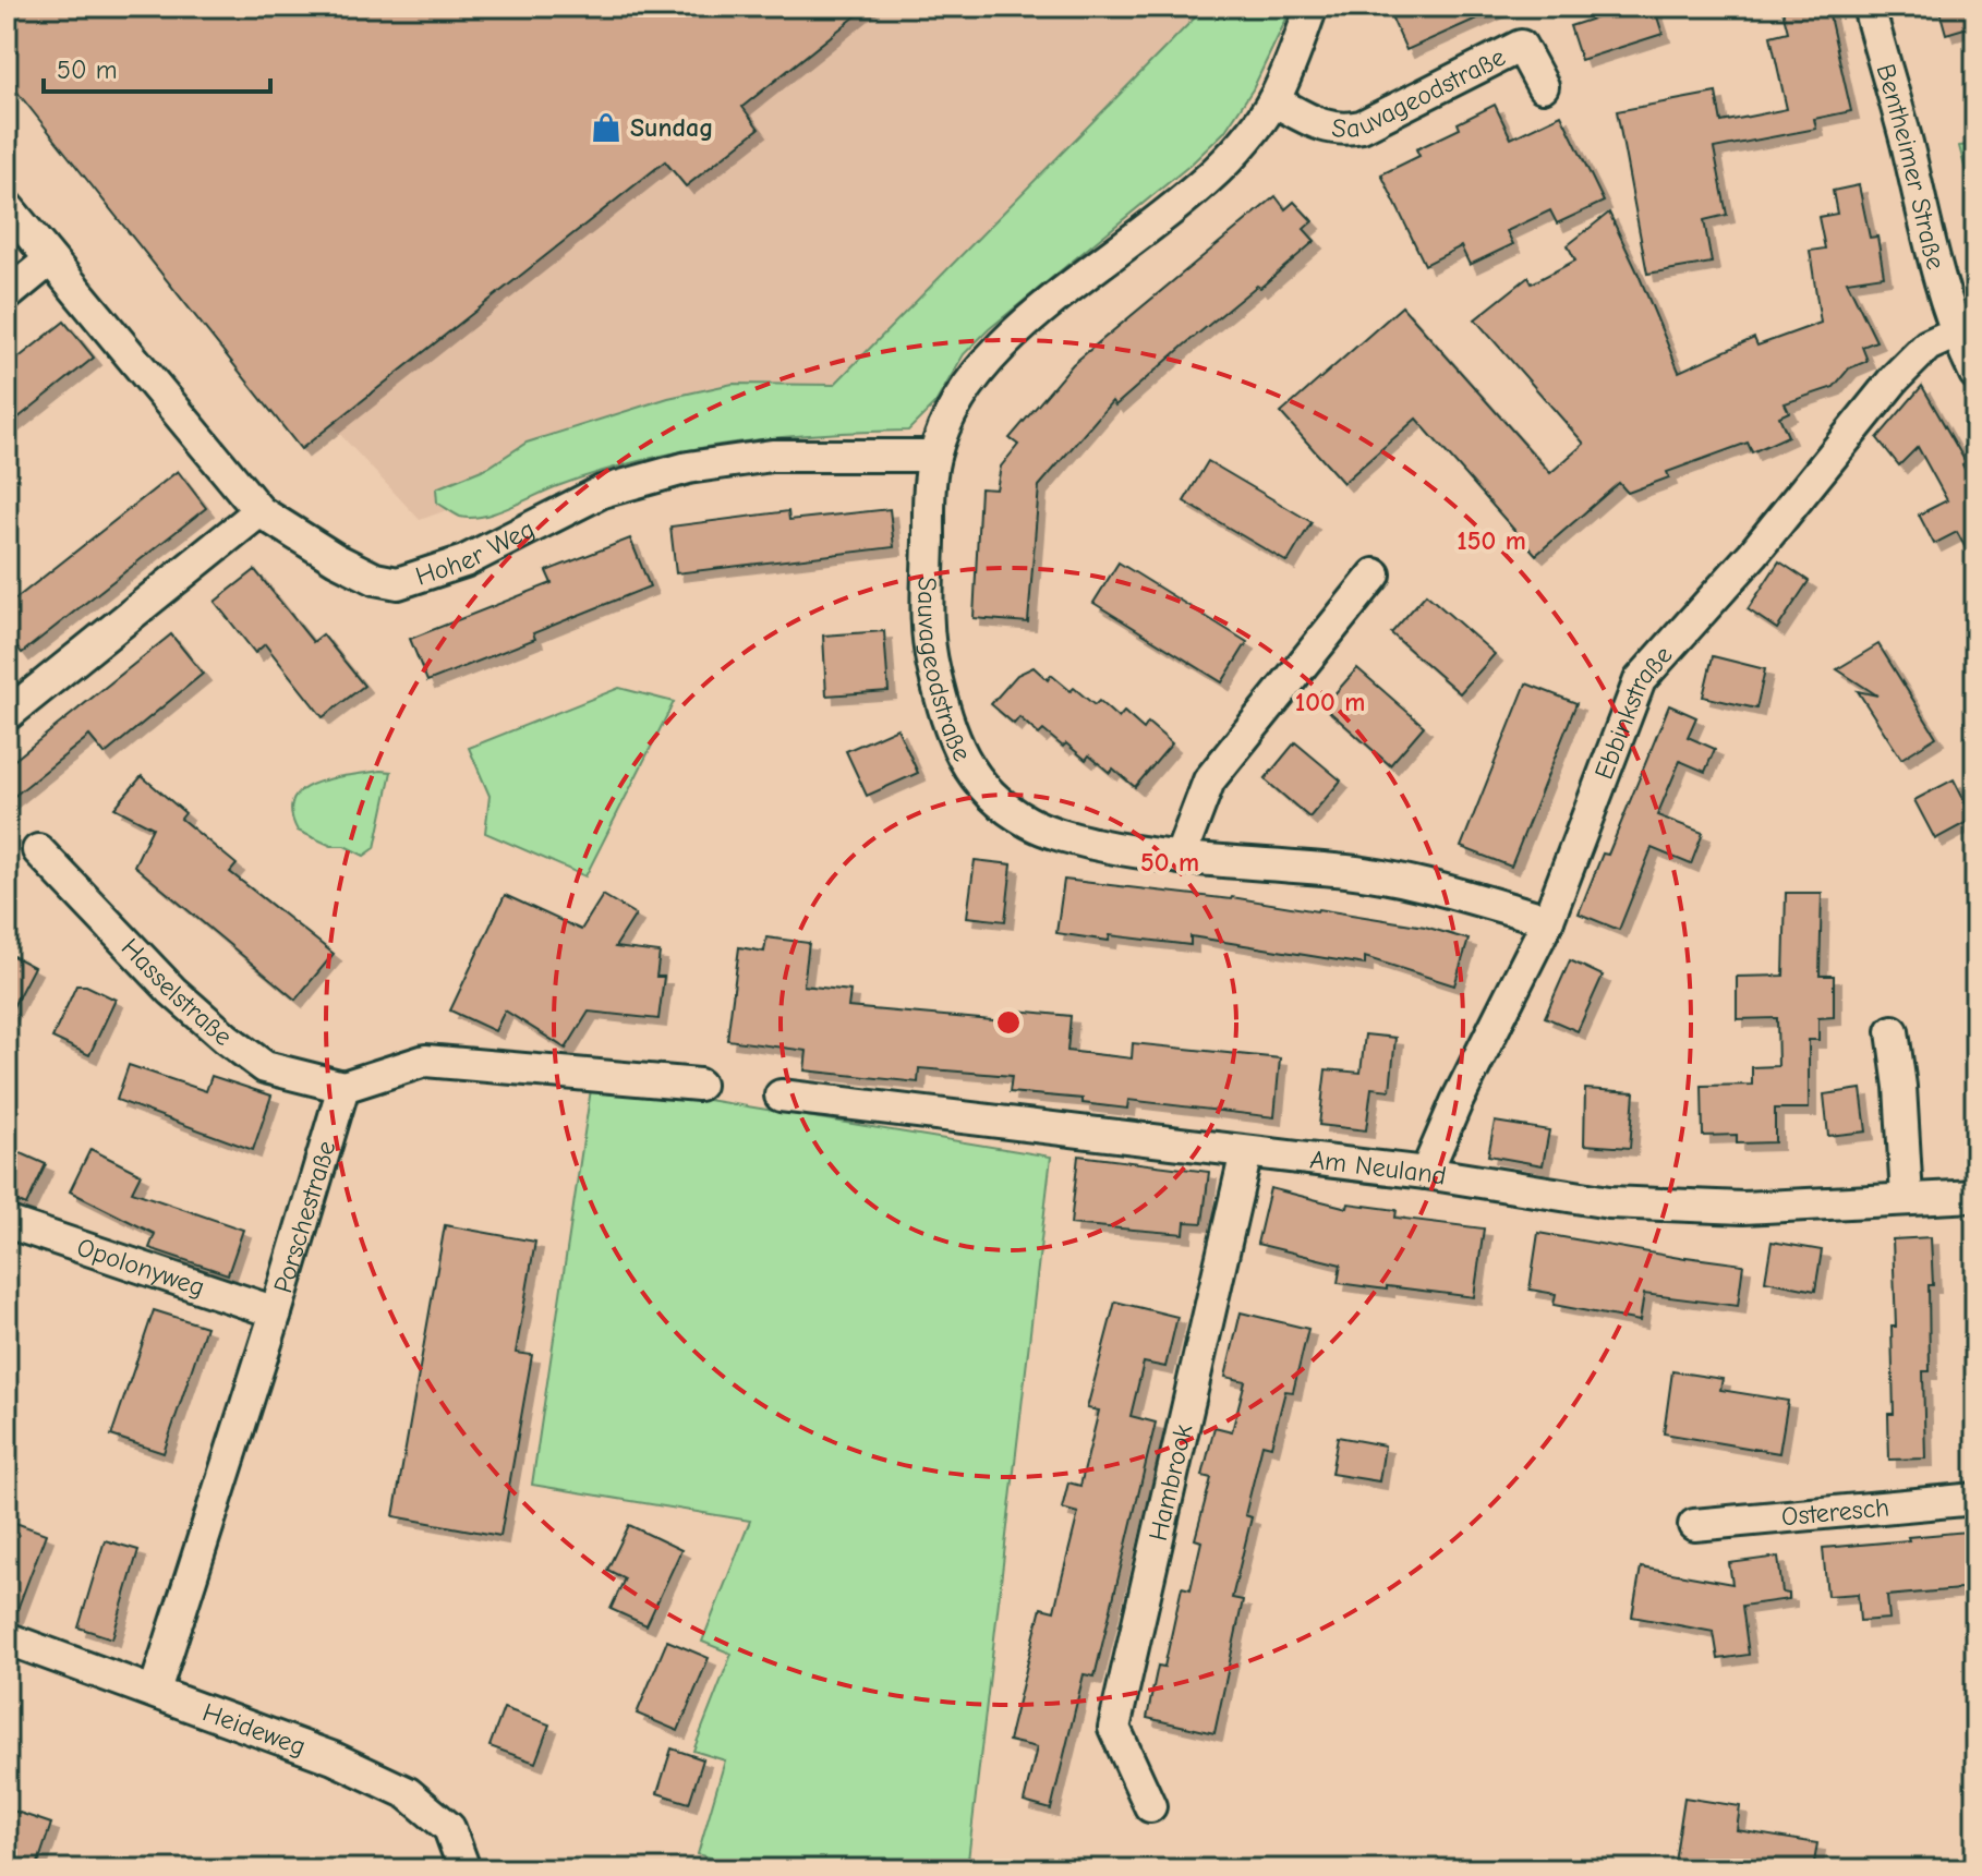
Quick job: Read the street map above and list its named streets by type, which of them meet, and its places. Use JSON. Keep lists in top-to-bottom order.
{
  "streets": {
    "street": [
      "Sauvageodstraße",
      "Bentheimer Straße",
      "Hoher Weg",
      "Ebbinkstraße",
      "Hasselstraße",
      "Am Neuland",
      "Porschestraße",
      "Opolonyweg",
      "Hambrook",
      "Osteresch",
      "Heideweg"
    ]
  },
  "crossings": [
    ["Sauvageodstraße", "Hoher Weg"],
    ["Sauvageodstraße", "Ebbinkstraße"],
    ["Bentheimer Straße", "Ebbinkstraße"],
    ["Ebbinkstraße", "Am Neuland"],
    ["Hasselstraße", "Porschestraße"],
    ["Am Neuland", "Hambrook"],
    ["Porschestraße", "Opolonyweg"],
    ["Porschestraße", "Heideweg"]
  ],
  "places": {
    "shop": ["Sundag"]
  },
  "scale_bar": "50 m",
  "rings": ["150 m", "100 m", "50 m"]
}
